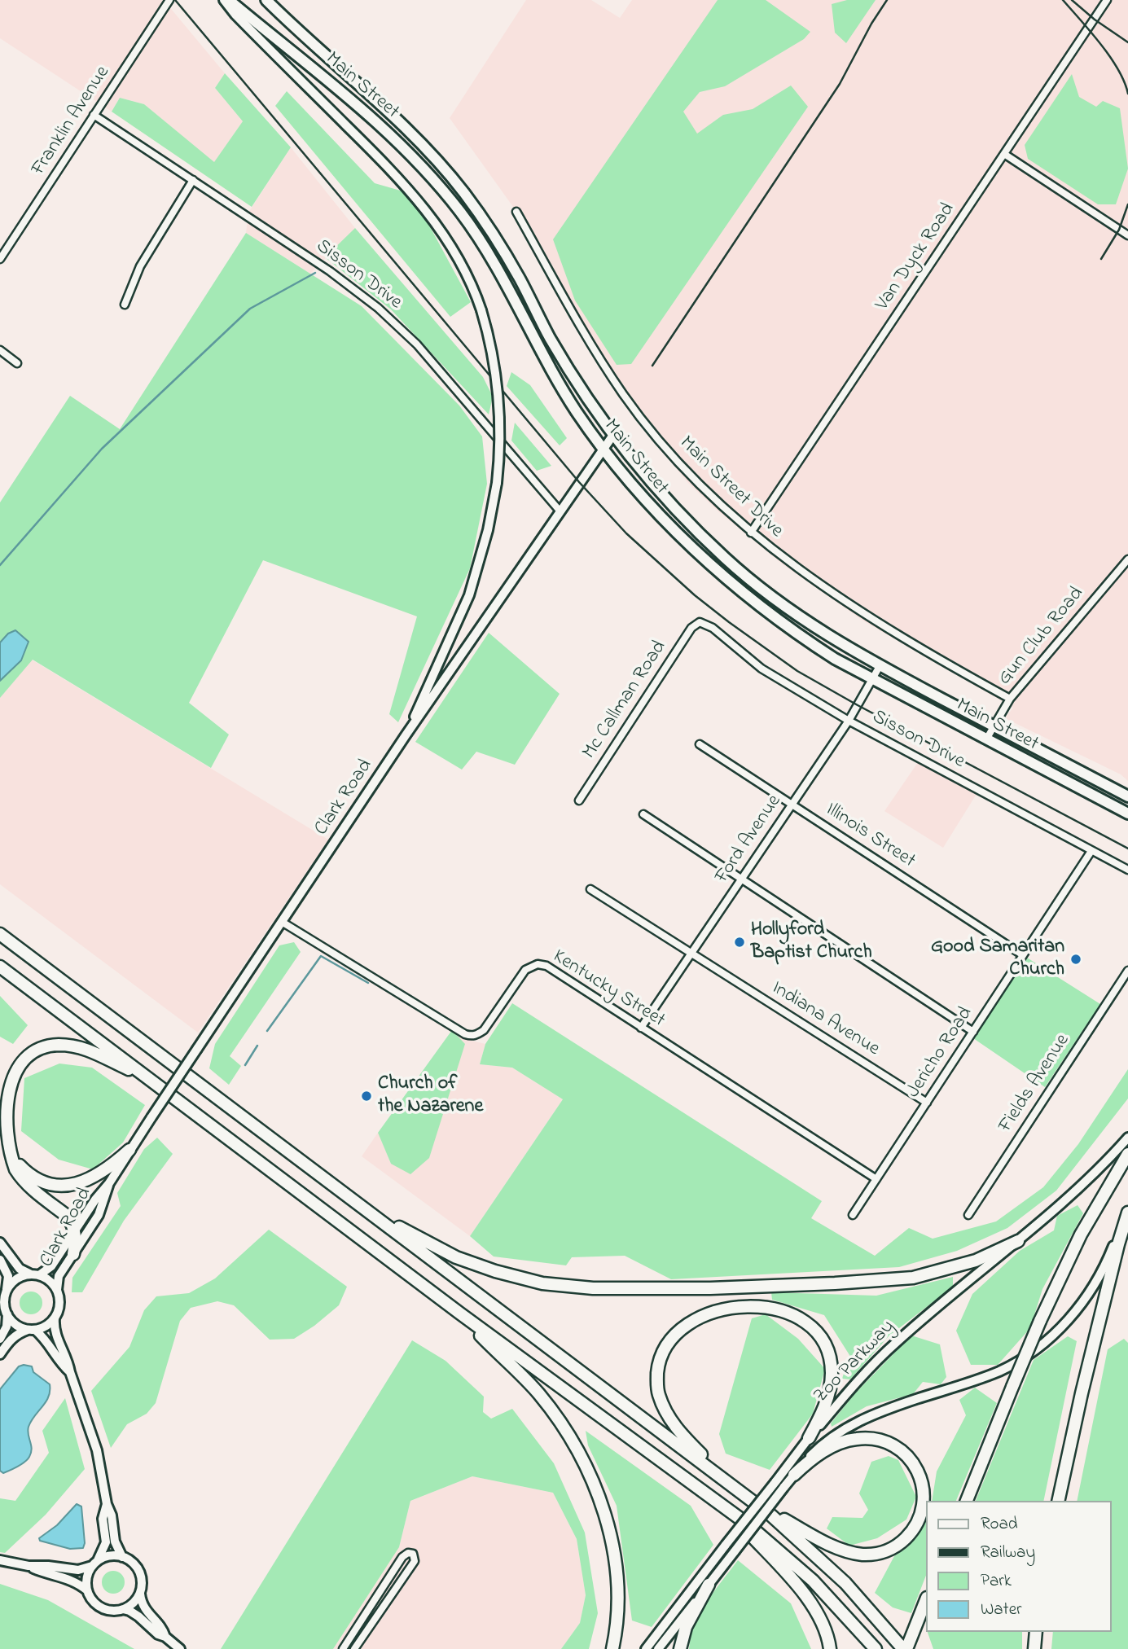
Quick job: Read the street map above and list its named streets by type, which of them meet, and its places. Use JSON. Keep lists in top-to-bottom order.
{
  "streets": {
    "main road": ["Main Street"],
    "street": [
      "Franklin Avenue",
      "Van Dyck Road",
      "Sisson Drive",
      "Main Street Drive",
      "Gun Club Road",
      "Mc Callman Road",
      "Clark Road",
      "Illinois Street",
      "Ford Avenue",
      "Kentucky Street",
      "Indiana Avenue",
      "Jericho Road",
      "Fields Avenue",
      "Zoo Parkway"
    ]
  },
  "crossings": [
    ["Main Street", "Gun Club Road"],
    ["Main Street", "Clark Road"],
    ["Main Street", "Ford Avenue"],
    ["Franklin Avenue", "Sisson Drive"],
    ["Van Dyck Road", "Main Street Drive"],
    ["Sisson Drive", "Mc Callman Road"],
    ["Sisson Drive", "Clark Road"],
    ["Sisson Drive", "Ford Avenue"],
    ["Sisson Drive", "Jericho Road"],
    ["Main Street Drive", "Gun Club Road"],
    ["Clark Road", "Kentucky Street"],
    ["Illinois Street", "Ford Avenue"],
    ["Illinois Street", "Jericho Road"],
    ["Ford Avenue", "Kentucky Street"],
    ["Ford Avenue", "Indiana Avenue"],
    ["Kentucky Street", "Jericho Road"],
    ["Indiana Avenue", "Jericho Road"]
  ],
  "places": ["Hollyford Baptist Church", "Good Samaritan Church", "Church of the Nazarene"],
  "legend": [
    "Road",
    "Railway",
    "Park",
    "Water"
  ]
}
